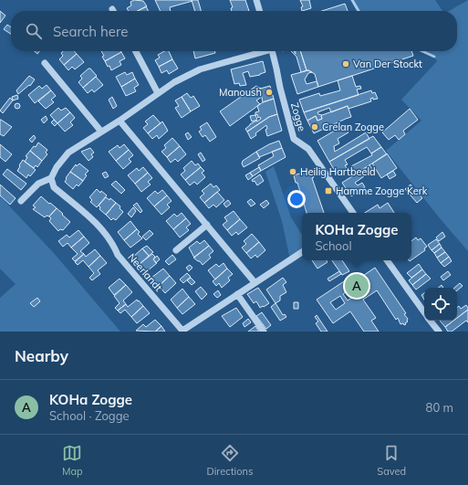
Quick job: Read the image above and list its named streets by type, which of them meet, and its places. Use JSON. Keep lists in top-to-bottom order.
{
  "streets": {
    "street": ["Zogge", "Neerlandt"]
  },
  "places": {
    "other": [
      "Van Der Stockt",
      "Manoush",
      "Crelan Zogge",
      "Heilig Hartbeeld"
    ],
    "transit": ["Hamme Zogge Kerk"]
  },
  "page": {
    "search": "Search here",
    "popup": ["KOHa Zogge", "School"],
    "pins": "A",
    "heading": "Nearby",
    "list": [
      {
        "mark": "A",
        "name": "KOHa Zogge",
        "note": "School · Zogge",
        "value": "80 m"
      }
    ],
    "nav": ["Map", "Directions", "Saved"]
  }
}
